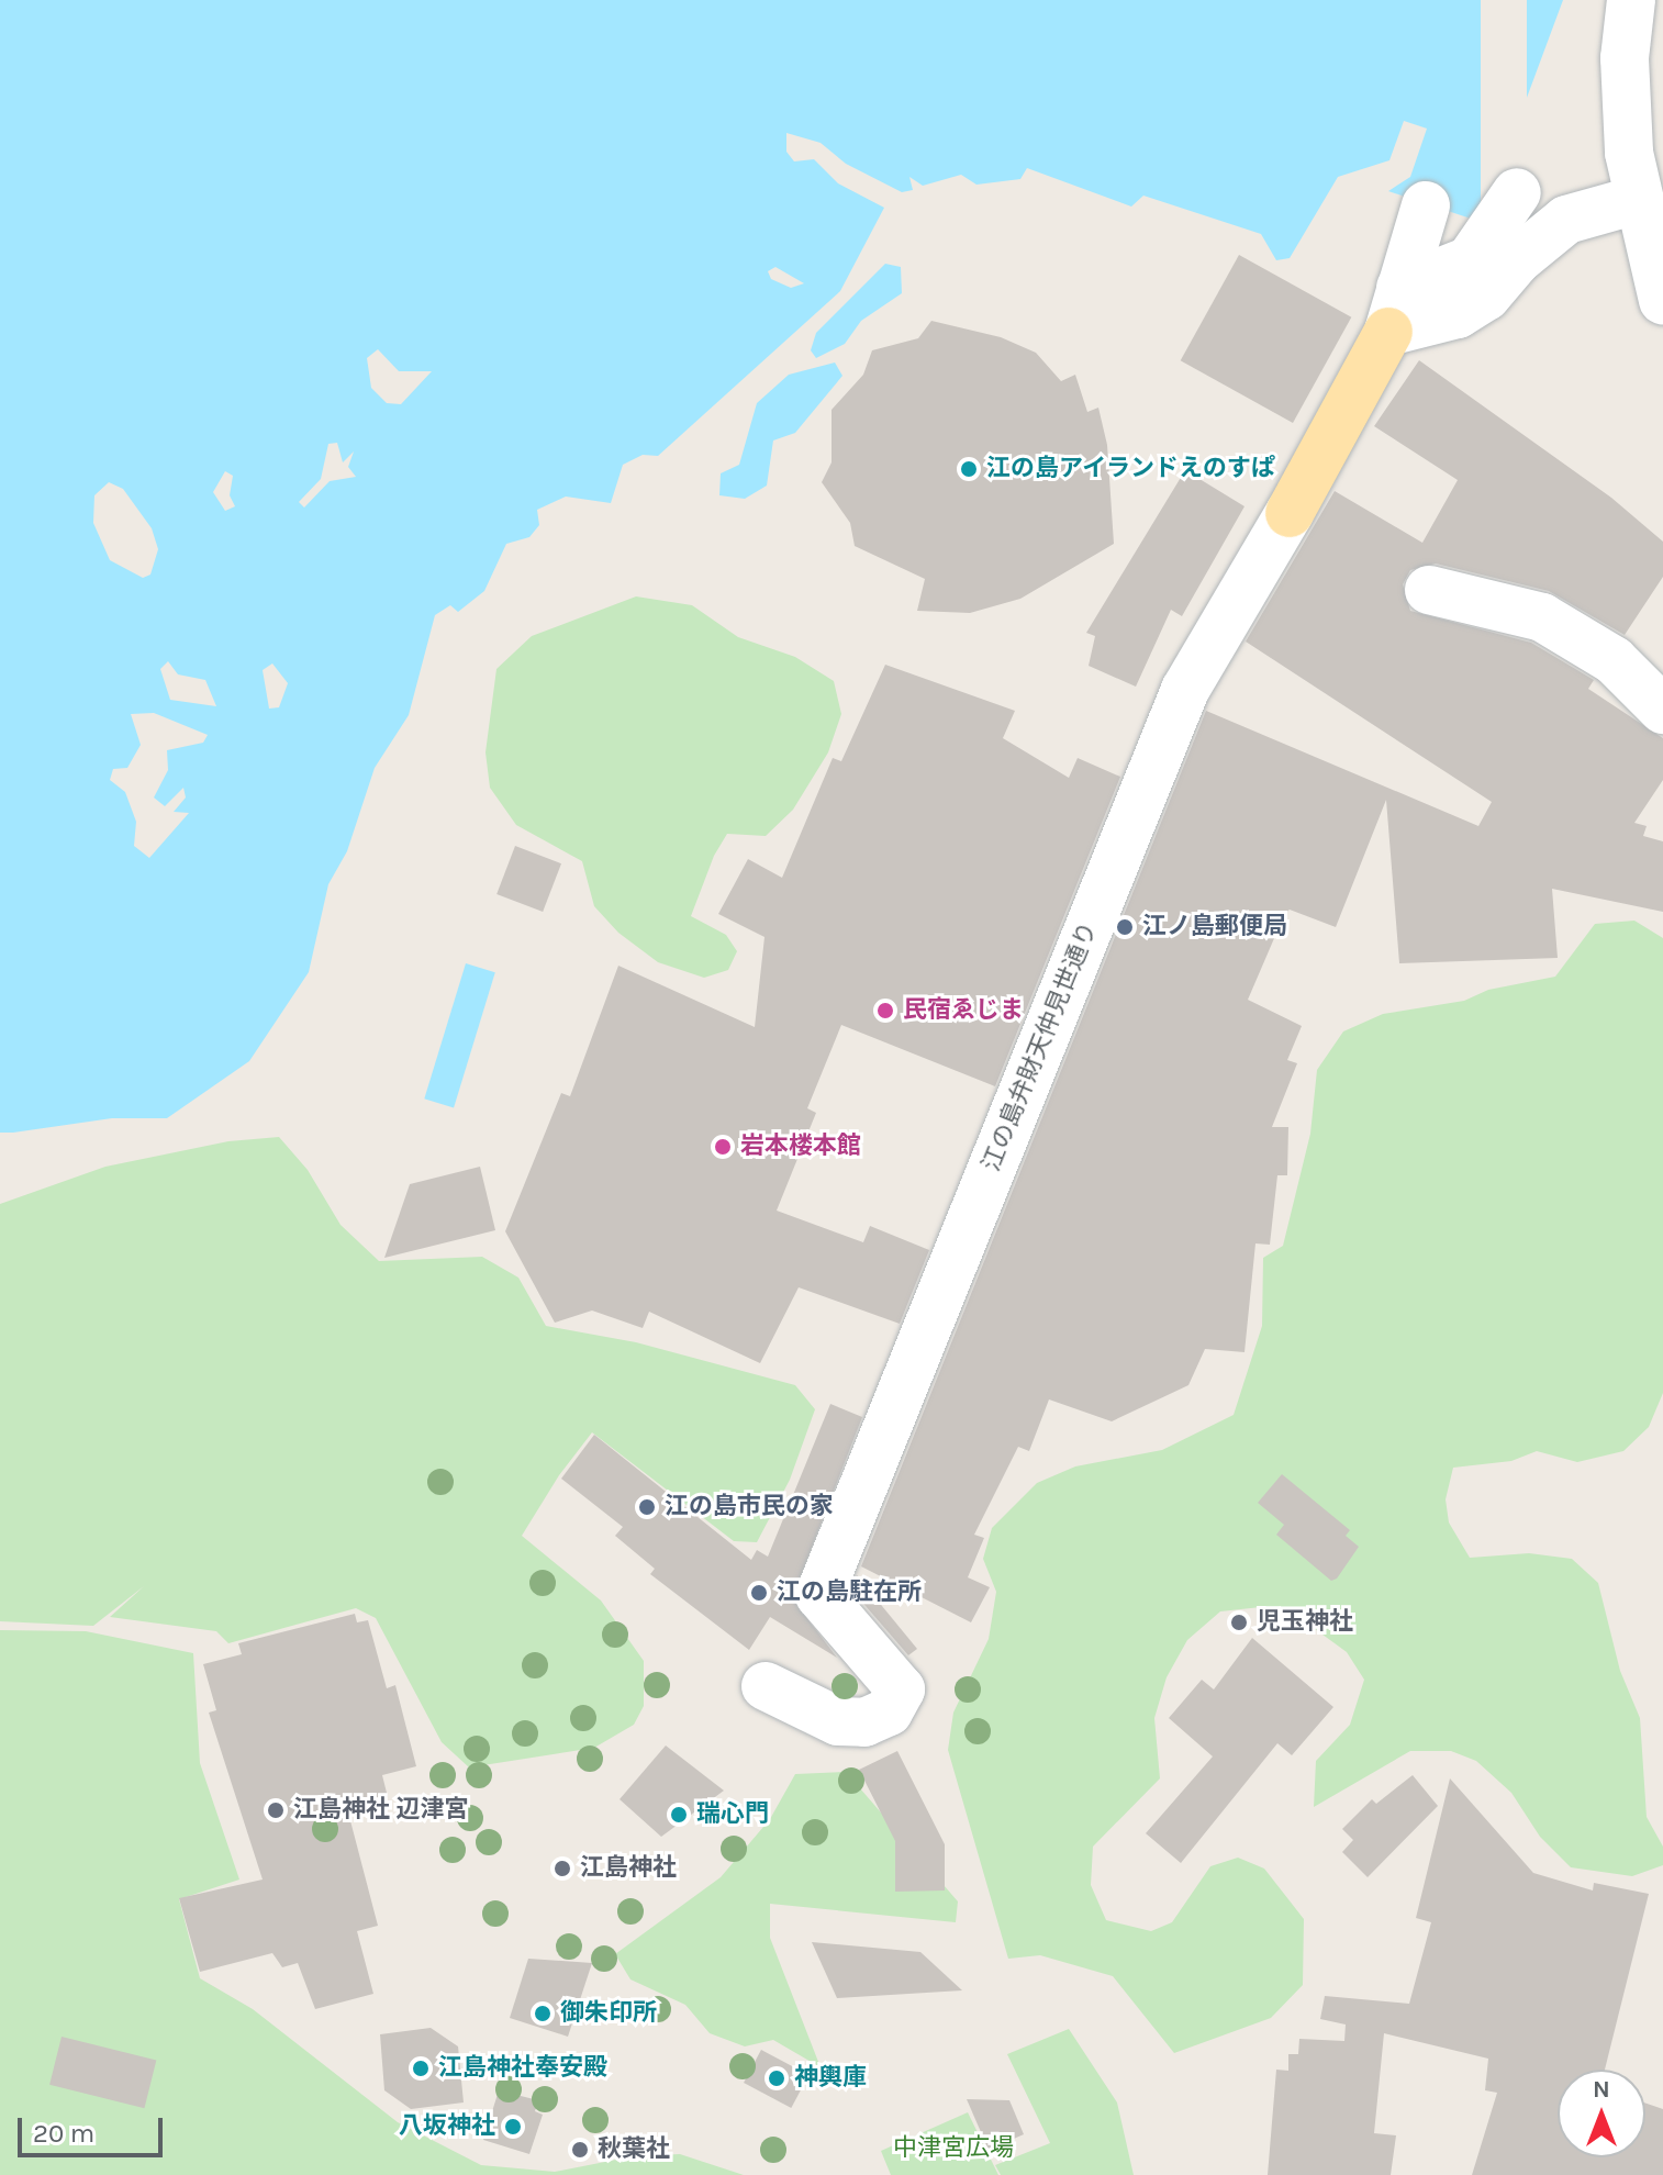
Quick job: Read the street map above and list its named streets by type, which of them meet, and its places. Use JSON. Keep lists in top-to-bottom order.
{
  "streets": {
    "street": ["江の島弁財天仲見世通り"]
  },
  "parks": ["中津宮広場"],
  "places": [
    "江の島アイランドえのすぱ",
    "江ノ島郵便局",
    "民宿ゑじま",
    "岩本楼本館",
    "江の島市民の家",
    "江の島駐在所",
    "児玉神社",
    "江島神社 辺津宮",
    "瑞心門",
    "江島神社",
    "御朱印所",
    "江島神社奉安殿",
    "神輿庫",
    "八坂神社",
    "秋葉社"
  ],
  "scale_bar": "20 m",
  "north": "top"
}
